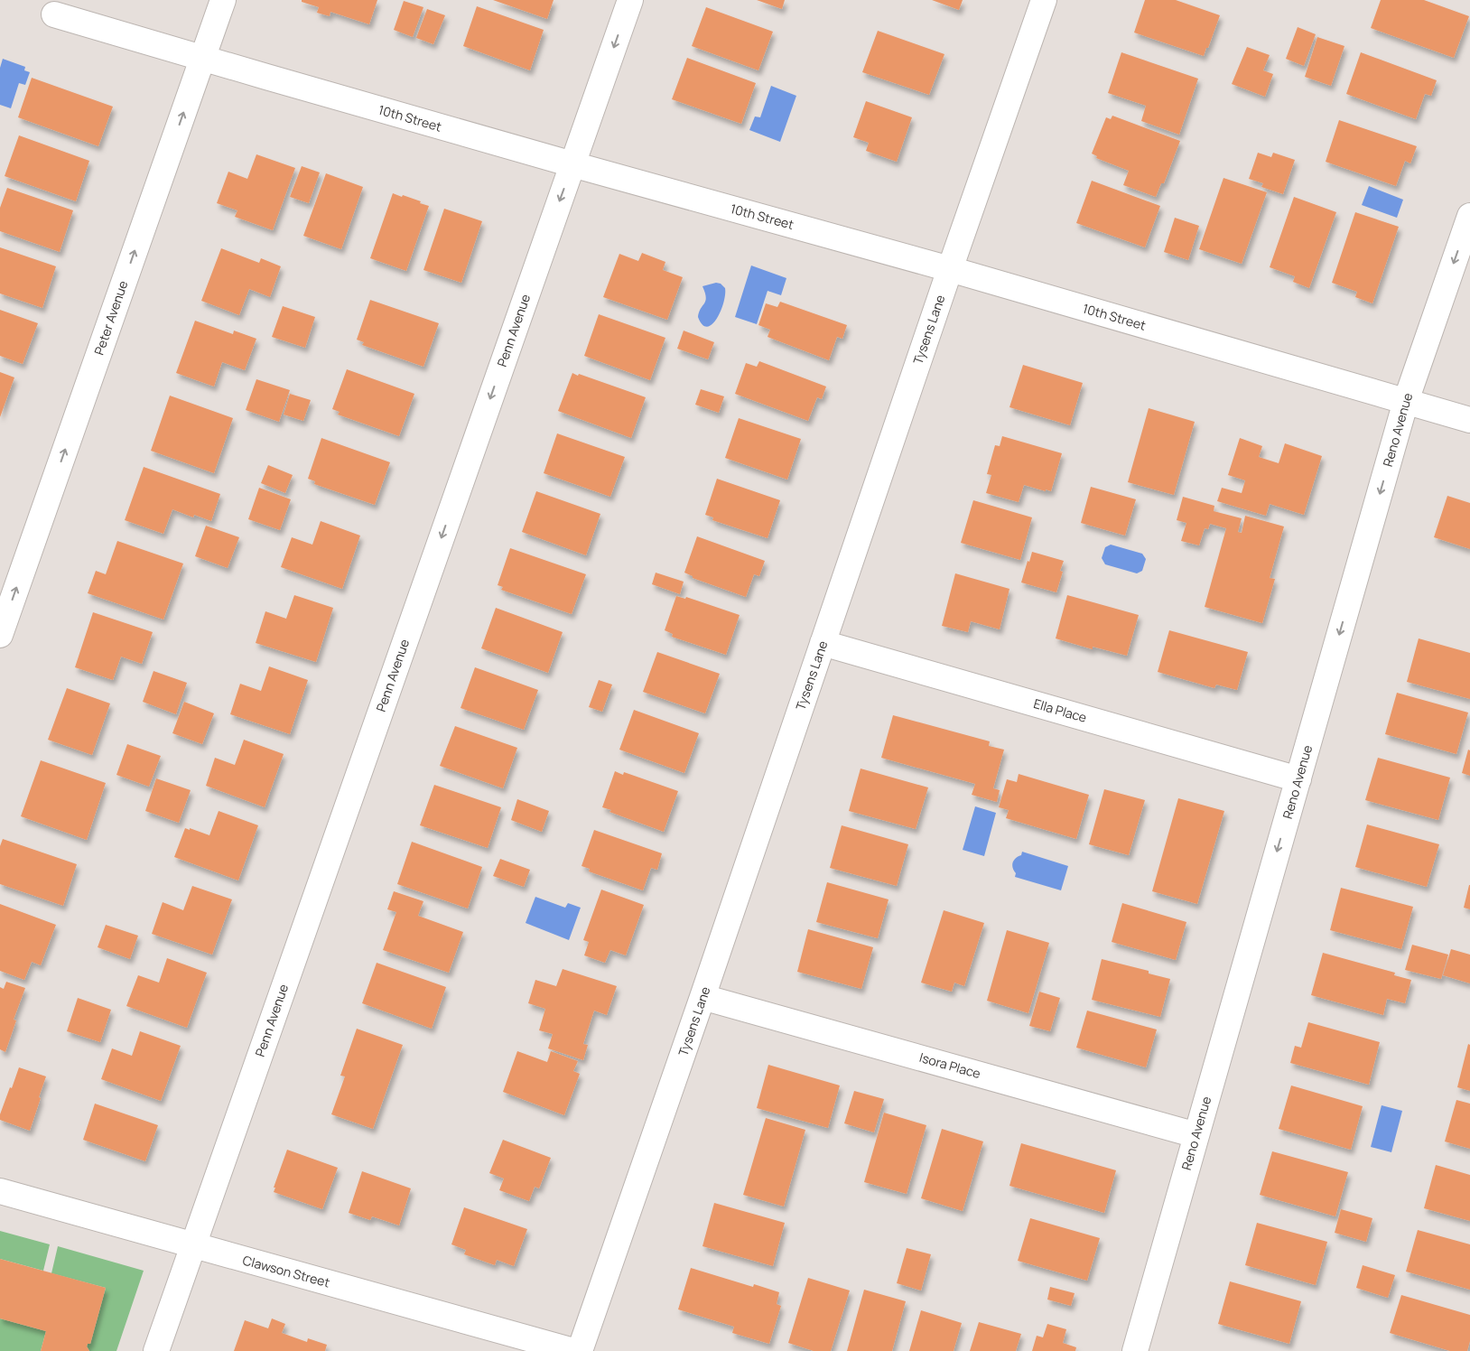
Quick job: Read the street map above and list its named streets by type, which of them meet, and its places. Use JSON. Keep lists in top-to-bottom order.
{
  "streets": {
    "street": [
      "10th Street",
      "Peter Avenue",
      "Tysens Lane",
      "Penn Avenue",
      "Reno Avenue",
      "Ella Place",
      "Isora Place",
      "Clawson Street"
    ]
  },
  "crossings": [
    ["10th Street", "Peter Avenue"],
    ["10th Street", "Tysens Lane"],
    ["10th Street", "Penn Avenue"],
    ["10th Street", "Reno Avenue"],
    ["Tysens Lane", "Ella Place"],
    ["Tysens Lane", "Isora Place"],
    ["Penn Avenue", "Clawson Street"],
    ["Reno Avenue", "Ella Place"],
    ["Reno Avenue", "Isora Place"]
  ],
  "one_way": ["Peter Avenue", "Penn Avenue", "Reno Avenue"]
}
